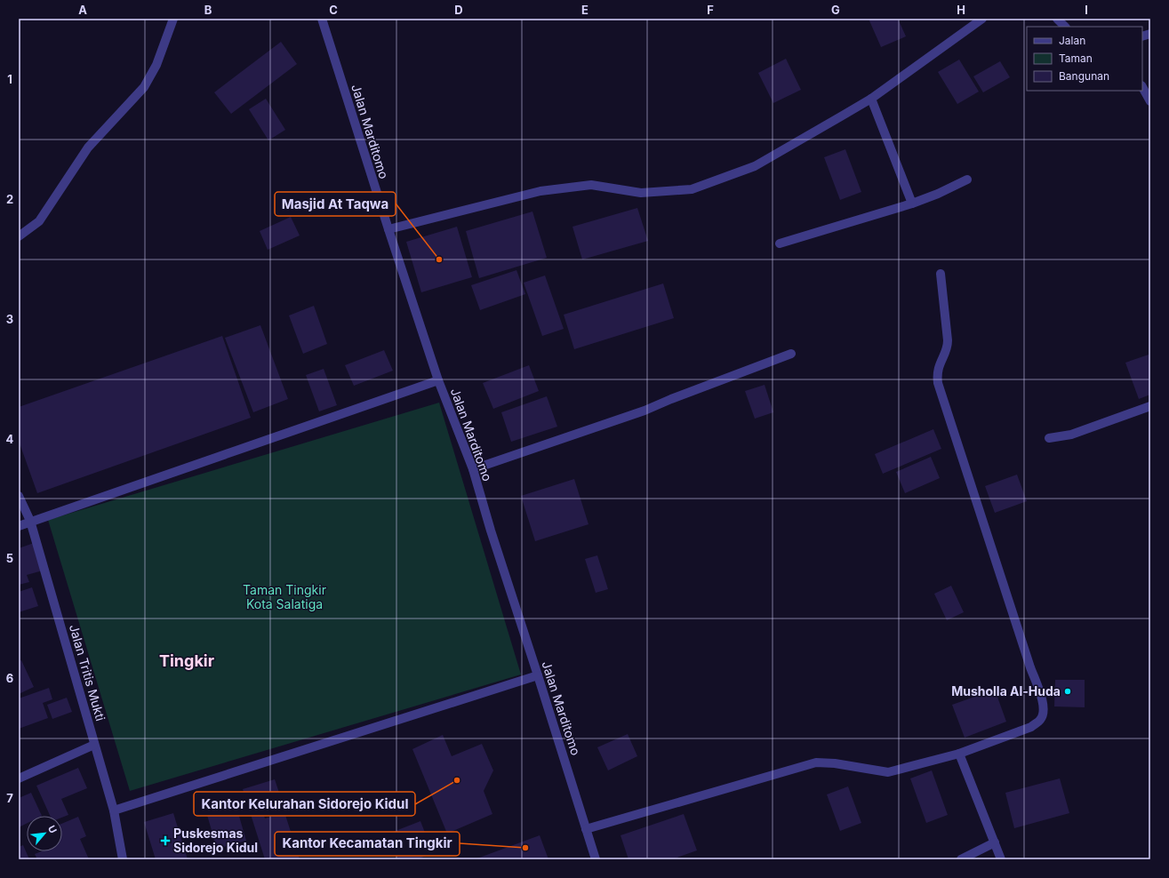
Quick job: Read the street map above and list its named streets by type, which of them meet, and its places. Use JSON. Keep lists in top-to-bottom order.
{
  "streets": {
    "street": ["Jalan Marditomo", "Jalan Tritis Mukti"]
  },
  "districts": ["Tingkir"],
  "parks": ["Taman Tingkir Kota Salatiga"],
  "places": {
    "other": [
      "Masjid At Taqwa",
      "Musholla Al-Huda",
      "Kantor Kelurahan Sidorejo Kidul",
      "Kantor Kecamatan Tingkir"
    ],
    "health": ["Puskesmas Sidorejo Kidul"]
  },
  "legend": ["Jalan", "Taman", "Bangunan"],
  "north": "top right",
  "grid": {
    "columns": [
      "A",
      "B",
      "C",
      "D",
      "E",
      "F",
      "G",
      "H",
      "I"
    ],
    "rows": [
      "1",
      "2",
      "3",
      "4",
      "5",
      "6",
      "7"
    ]
  }
}
